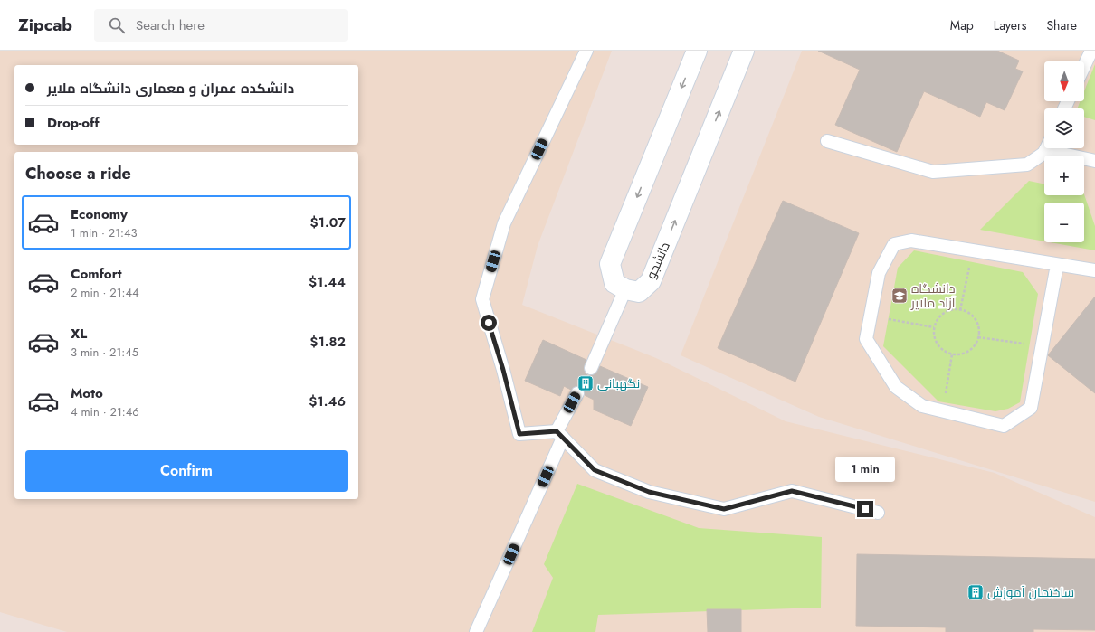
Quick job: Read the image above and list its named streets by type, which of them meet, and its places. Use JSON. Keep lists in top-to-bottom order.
{
  "streets": {
    "main road": ["دانشجو"]
  },
  "places": {
    "school or university": ["دانشگاه آزاد ملایر"],
    "building": ["نگهبانی", "ساختمان آموزش"]
  },
  "north": "bottom",
  "page": {
    "header": "Zipcab",
    "search": "Search here",
    "nav": ["Map", "Layers", "Share"],
    "map_buttons": ["+", "−"],
    "banner": ["دانشکده عمران و معماری دانشگاه ملایر", "Drop-off"],
    "heading": "Choose a ride",
    "list": [
      {
        "name": "Economy",
        "note": "1 min · 21:43",
        "value": "$1.07"
      },
      {
        "name": "Comfort",
        "note": "2 min · 21:44",
        "value": "$1.44"
      },
      {
        "name": "XL",
        "note": "3 min · 21:45",
        "value": "$1.82"
      },
      {
        "name": "Moto",
        "note": "4 min · 21:46",
        "value": "$1.46"
      }
    ],
    "buttons": "Confirm",
    "bubble": "1 min"
  }
}
